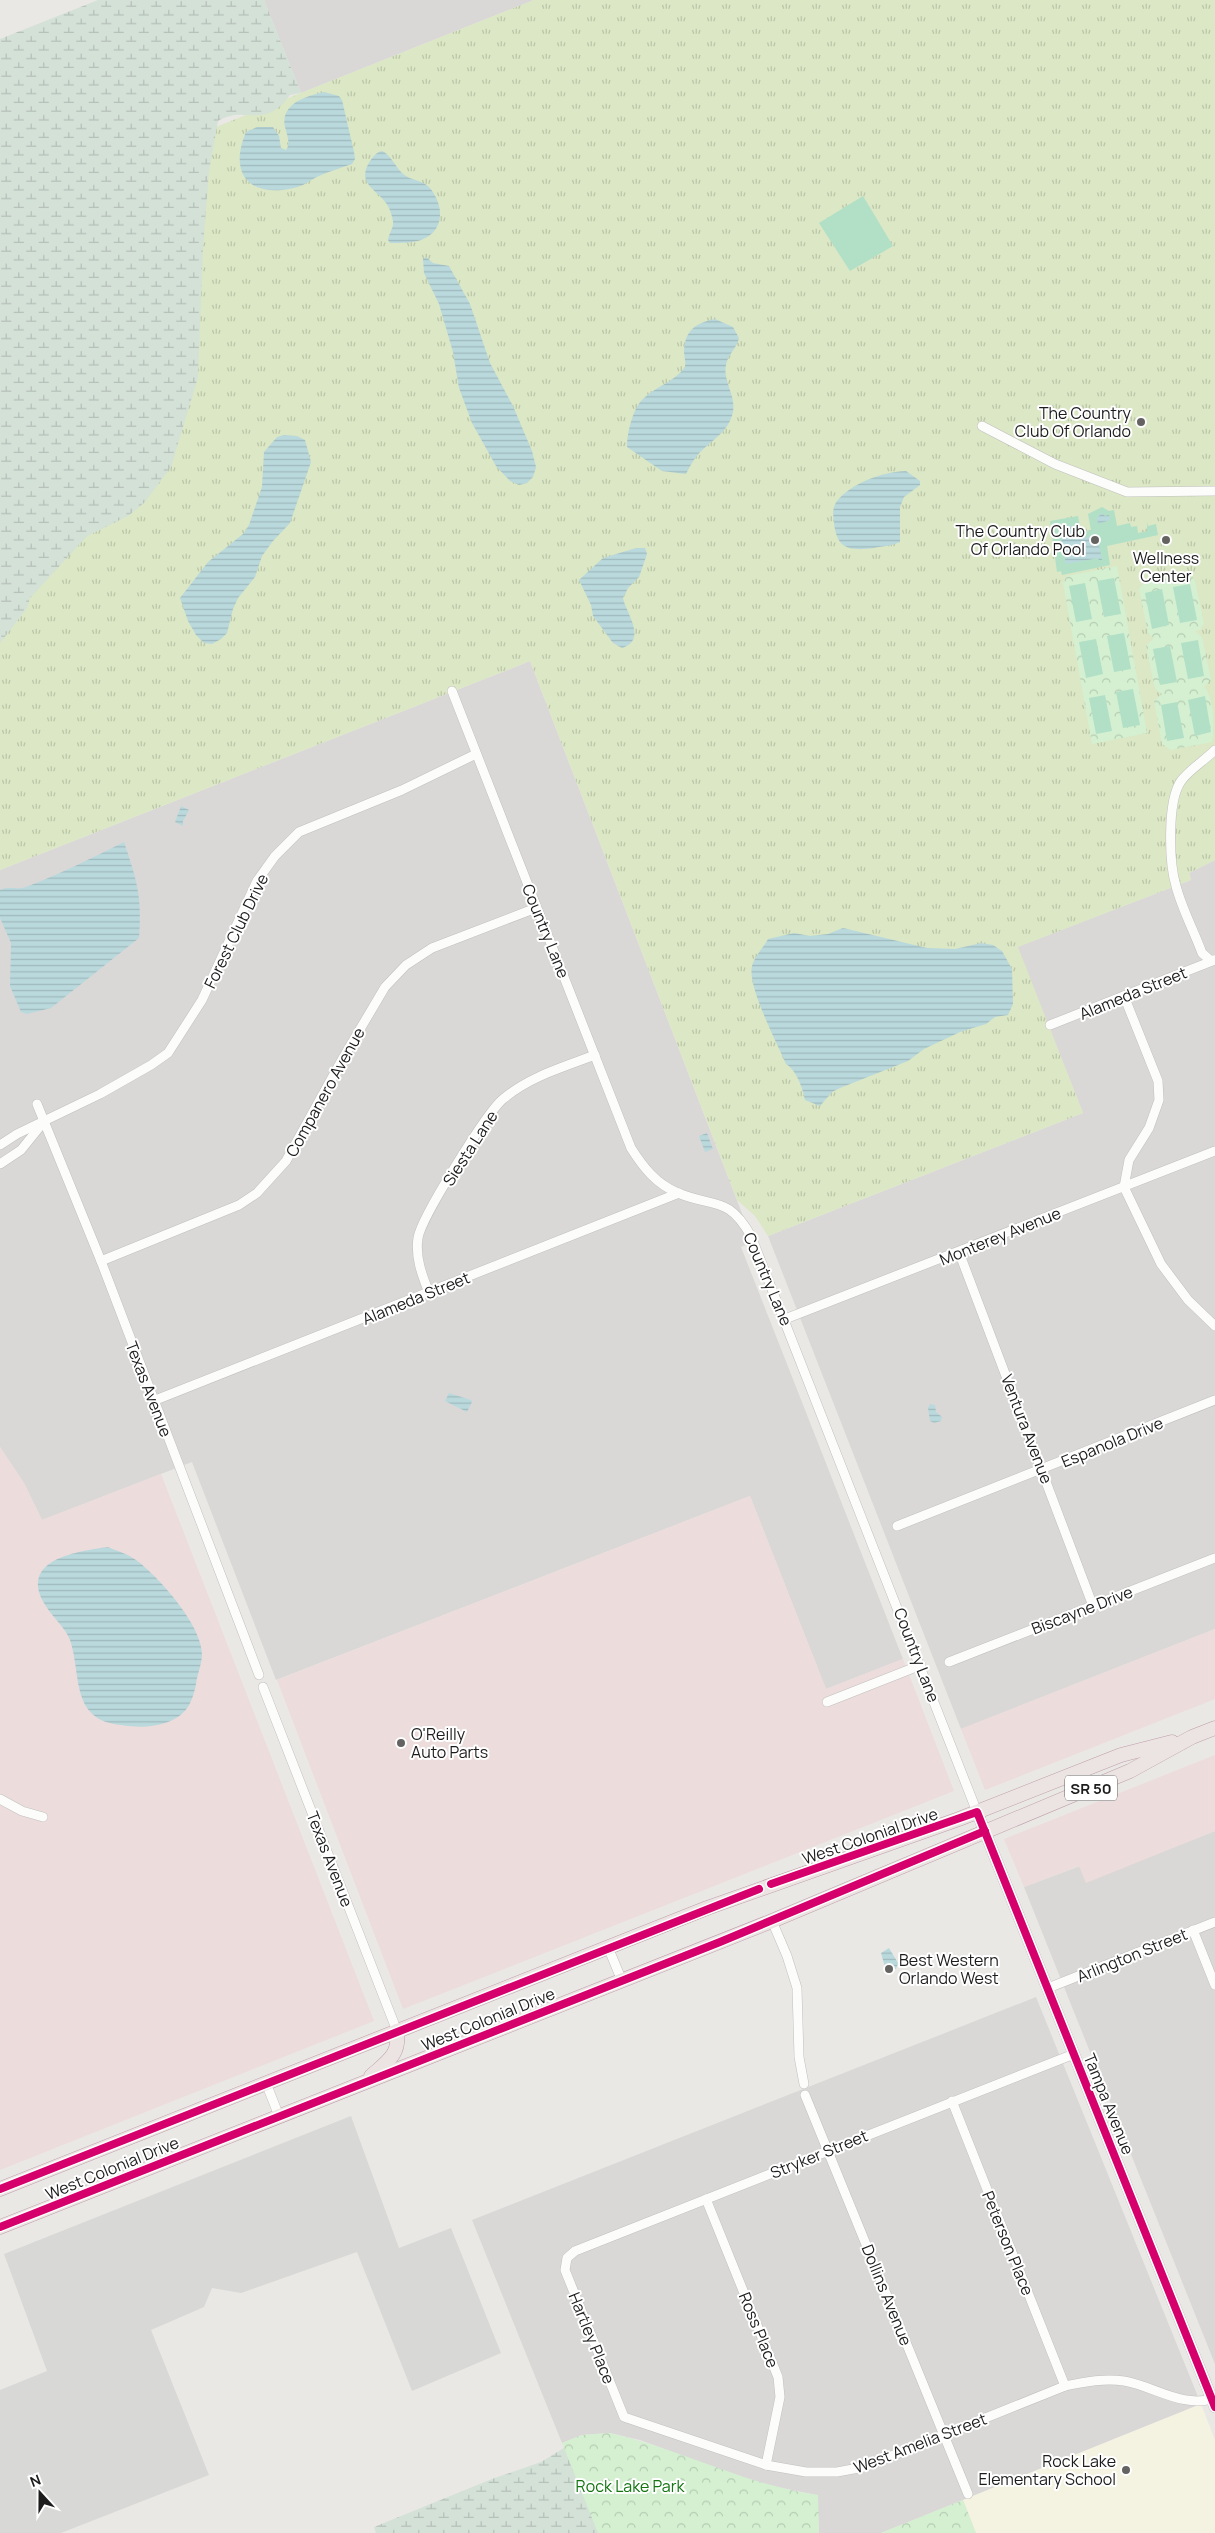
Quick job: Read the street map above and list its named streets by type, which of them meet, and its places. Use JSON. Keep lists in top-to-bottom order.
{
  "streets": {
    "highway": ["SR 50", "West Colonial Drive"],
    "street": [
      "Forest Club Drive",
      "Country Lane",
      "Alameda Street",
      "Companero Avenue",
      "Siesta Lane",
      "Monterey Avenue",
      "Texas Avenue",
      "Ventura Avenue",
      "Espanola Drive",
      "Biscayne Drive",
      "Arlington Street",
      "Tampa Avenue",
      "Stryker Street",
      "Peterson Place",
      "Dollins Avenue",
      "Ross Place",
      "Hartley Place",
      "West Amelia Street"
    ]
  },
  "crossings": [
    ["Forest Club Drive", "Country Lane"],
    ["Forest Club Drive", "Texas Avenue"],
    ["Country Lane", "Alameda Street"],
    ["Country Lane", "Companero Avenue"],
    ["Country Lane", "Siesta Lane"],
    ["Country Lane", "Monterey Avenue"],
    ["Country Lane", "West Colonial Drive"],
    ["Country Lane", "Tampa Avenue"],
    ["Alameda Street", "Siesta Lane"],
    ["Alameda Street", "Texas Avenue"],
    ["Companero Avenue", "Texas Avenue"],
    ["Monterey Avenue", "Ventura Avenue"],
    ["Texas Avenue", "West Colonial Drive"],
    ["Ventura Avenue", "Espanola Drive"],
    ["Ventura Avenue", "Biscayne Drive"],
    ["West Colonial Drive", "Tampa Avenue"],
    ["Arlington Street", "Tampa Avenue"],
    ["Tampa Avenue", "Stryker Street"],
    ["Tampa Avenue", "West Amelia Street"],
    ["Stryker Street", "Peterson Place"],
    ["Stryker Street", "Dollins Avenue"],
    ["Stryker Street", "Ross Place"],
    ["Stryker Street", "Hartley Place"],
    ["Peterson Place", "West Amelia Street"],
    ["Dollins Avenue", "West Amelia Street"],
    ["Ross Place", "West Amelia Street"],
    ["Hartley Place", "West Amelia Street"]
  ],
  "parks": ["Rock Lake Park"],
  "places": [
    "The Country Club Of Orlando",
    "The Country Club Of Orlando Pool",
    "Wellness Center",
    "O'Reilly Auto Parts",
    "Best Western Orlando West",
    "Rock Lake Elementary School"
  ],
  "north": "top"
}
